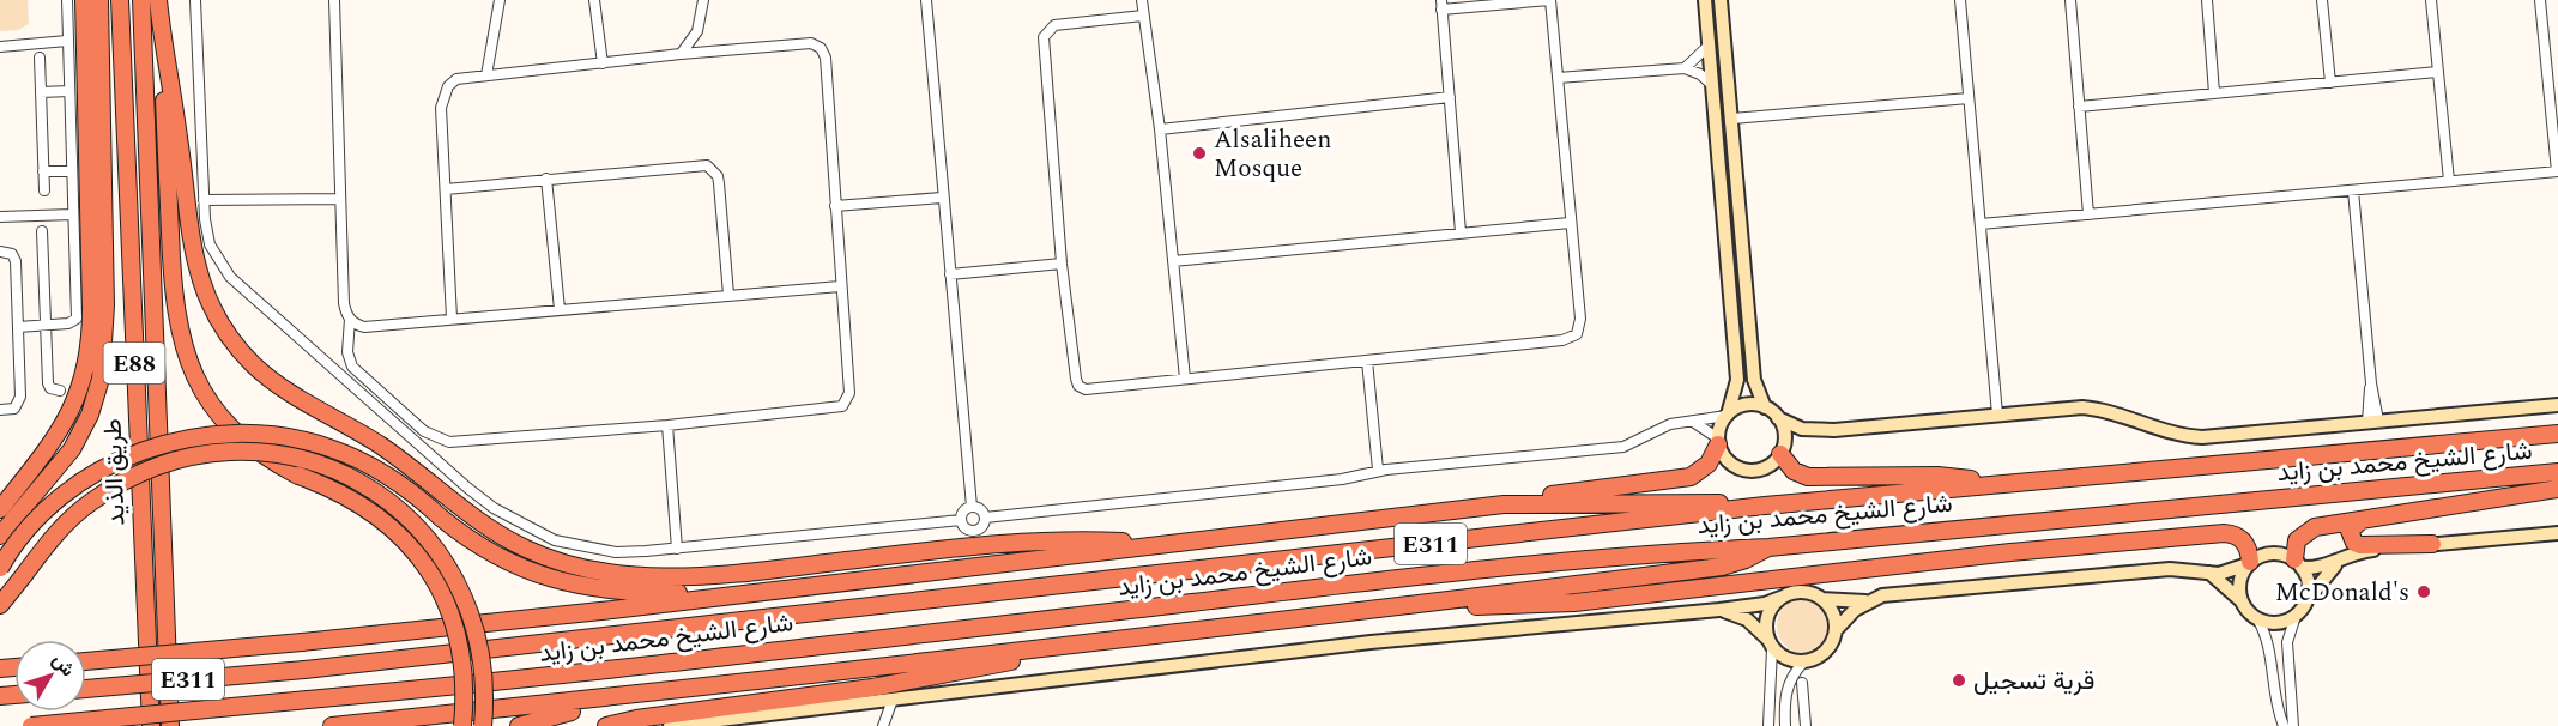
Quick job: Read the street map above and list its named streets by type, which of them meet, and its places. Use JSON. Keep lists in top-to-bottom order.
{
  "streets": {
    "highway": [
      "E88",
      "شارع الشيخ محمد بن زايد",
      "طريق الذيد",
      "E311"
    ]
  },
  "places": ["Alsaliheen Mosque", "McDonald's", "قرية تسجيل"],
  "north": "top right"
}
